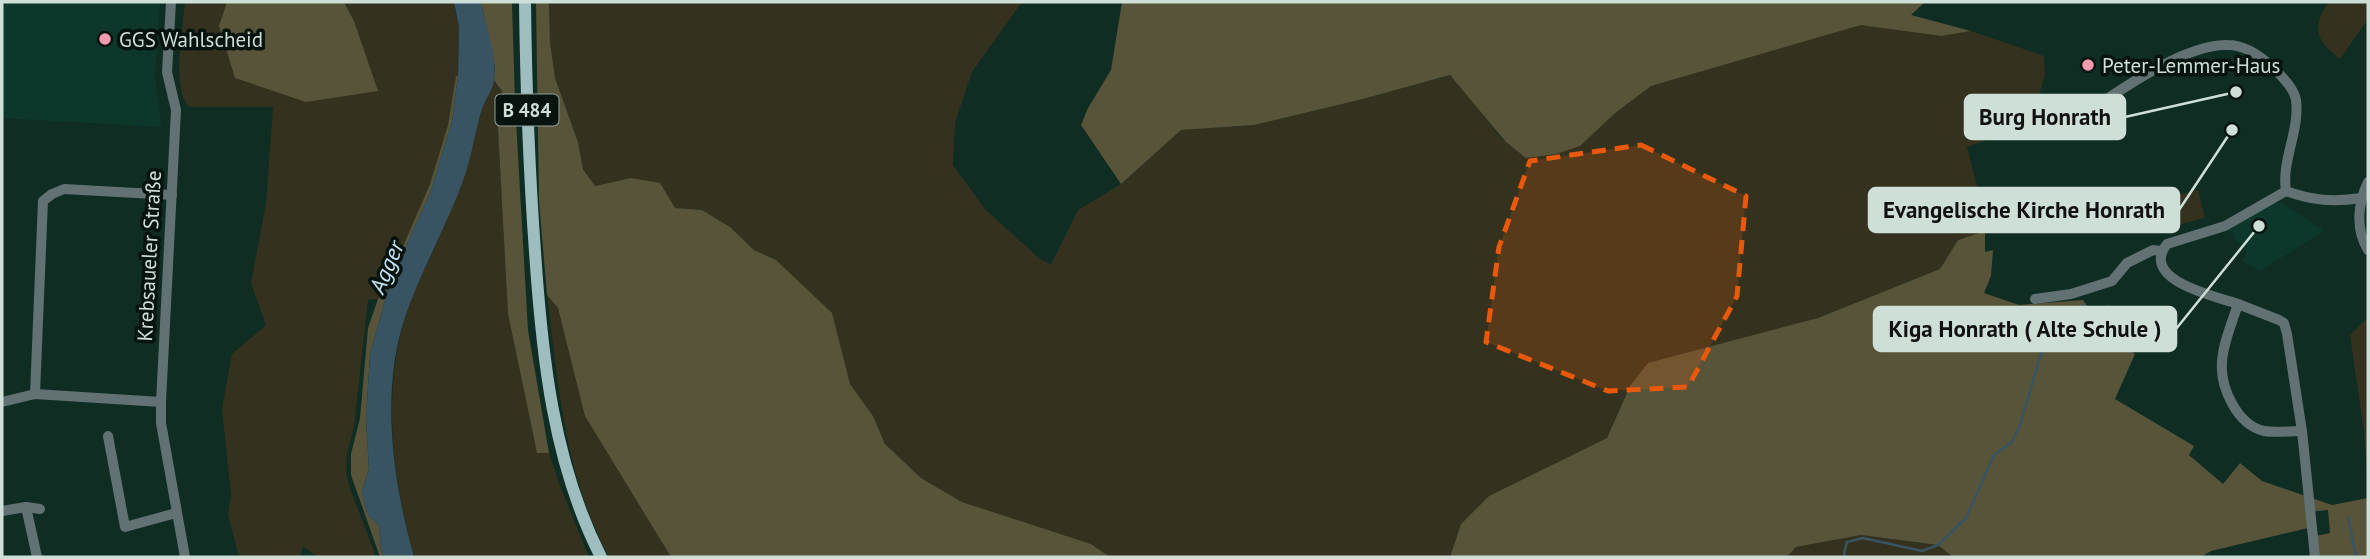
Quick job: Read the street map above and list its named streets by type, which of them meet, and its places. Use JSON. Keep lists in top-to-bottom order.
{
  "streets": {
    "main road": ["B 484"],
    "street": ["Krebsaueler Straße"]
  },
  "water": ["Agger"],
  "places": [
    "GGS Wahlscheid",
    "Peter-Lemmer-Haus",
    "Burg Honrath",
    "Evangelische Kirche Honrath",
    "Kiga Honrath ( Alte Schule )"
  ]
}
